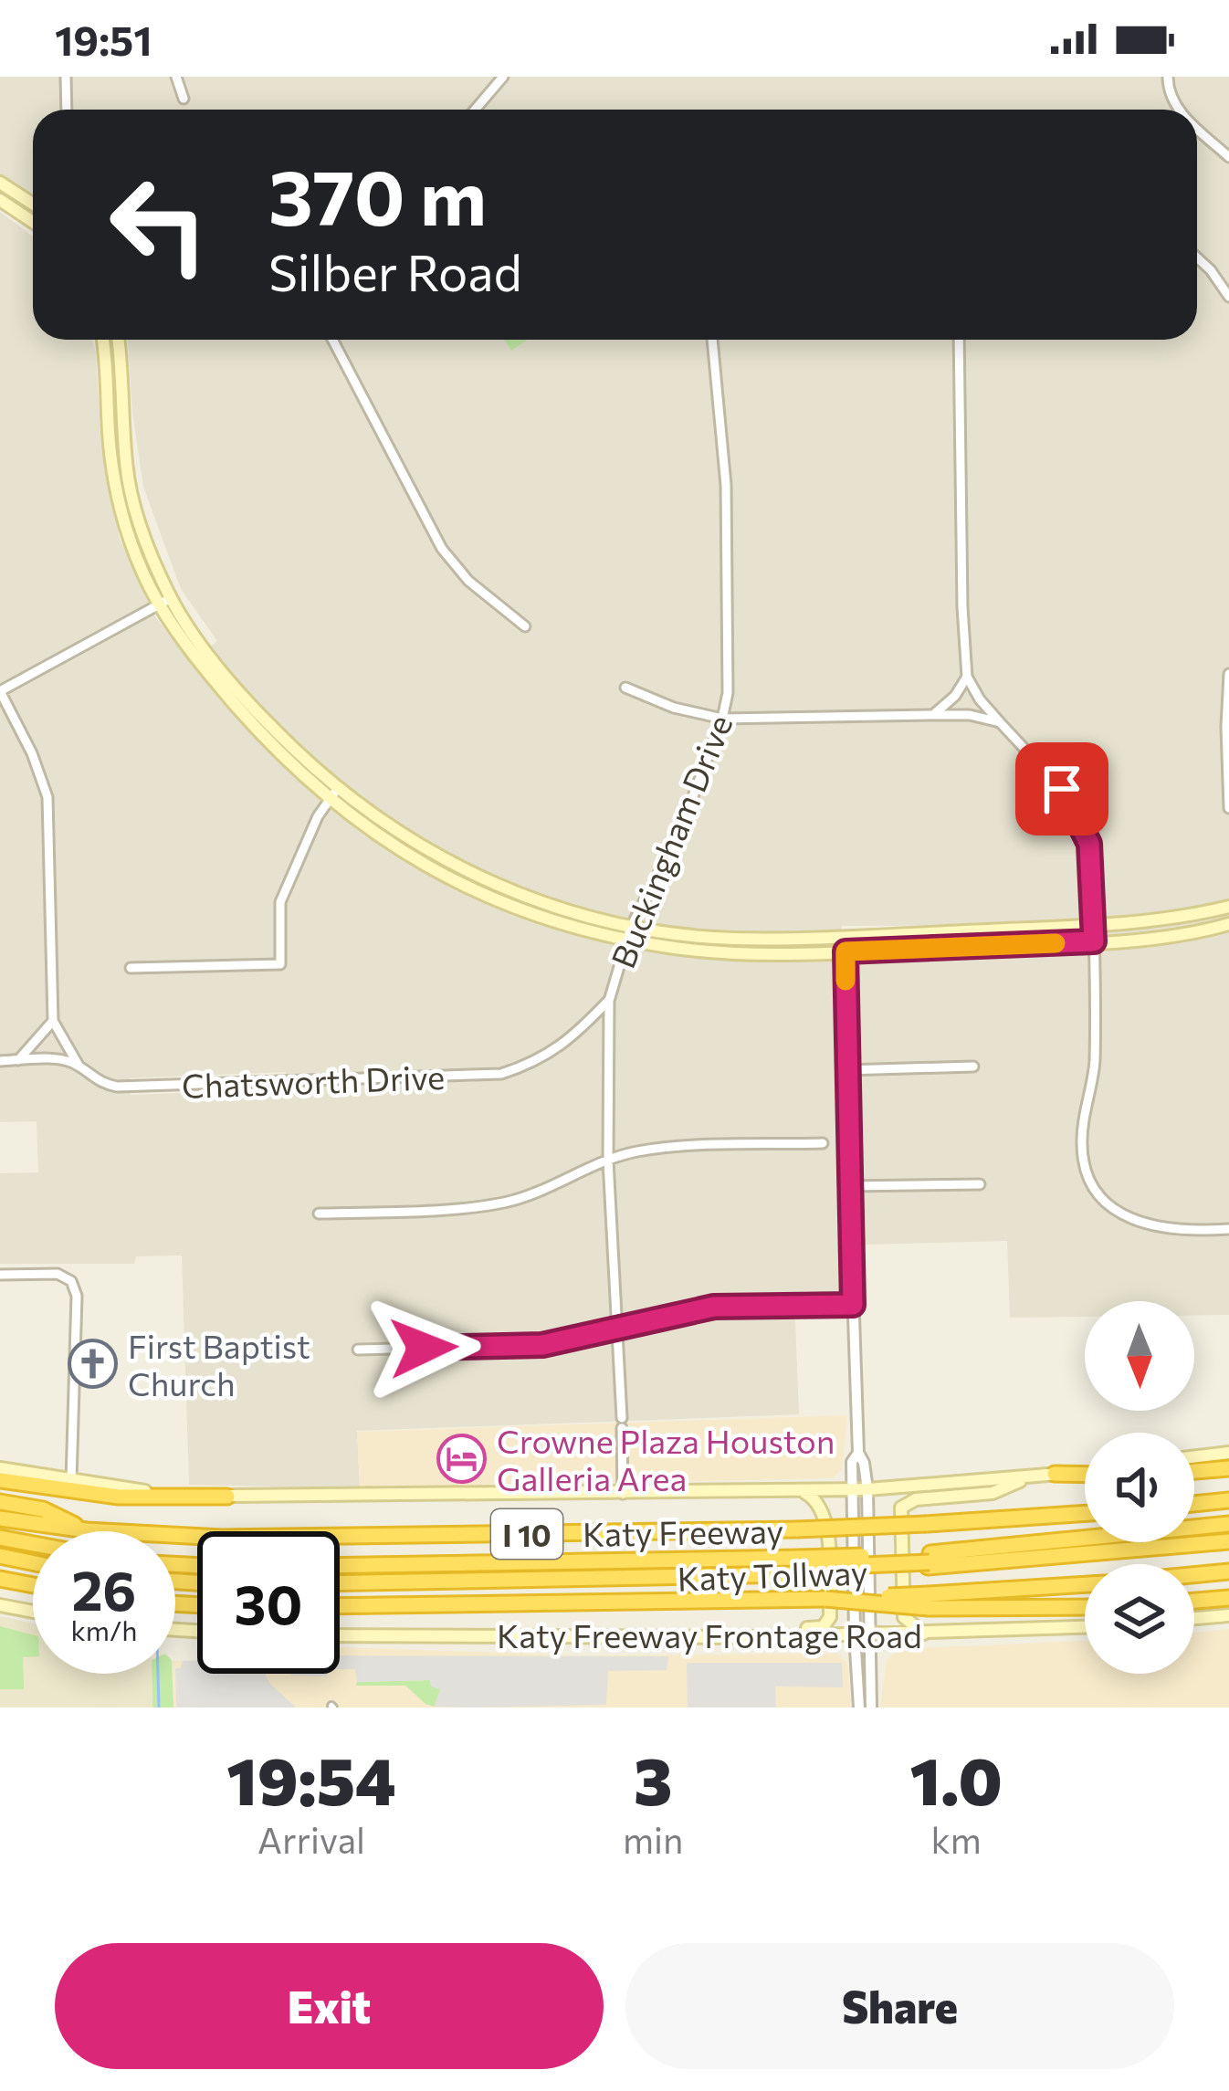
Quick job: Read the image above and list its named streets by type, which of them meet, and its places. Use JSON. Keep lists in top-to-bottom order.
{
  "streets": {
    "highway": ["Katy Freeway", "I 10", "Katy Tollway"],
    "main road": ["Katy Freeway Frontage Road"],
    "street": ["Buckingham Drive", "Chatsworth Drive"]
  },
  "crossings": [
    ["Buckingham Drive", "Chatsworth Drive"]
  ],
  "places": {
    "church": ["First Baptist Church"],
    "hotel": ["Crowne Plaza Houston Galleria Area"]
  },
  "north": "bottom",
  "page": {
    "status": "19:51",
    "turn": ["370 m", "Silber Road"],
    "speed": "26 km/h",
    "limit": "30",
    "eta": [
      "19:54",
      "Arrival",
      "3",
      "min",
      "1.0",
      "km"
    ],
    "buttons": ["Exit", "Share"]
  }
}
